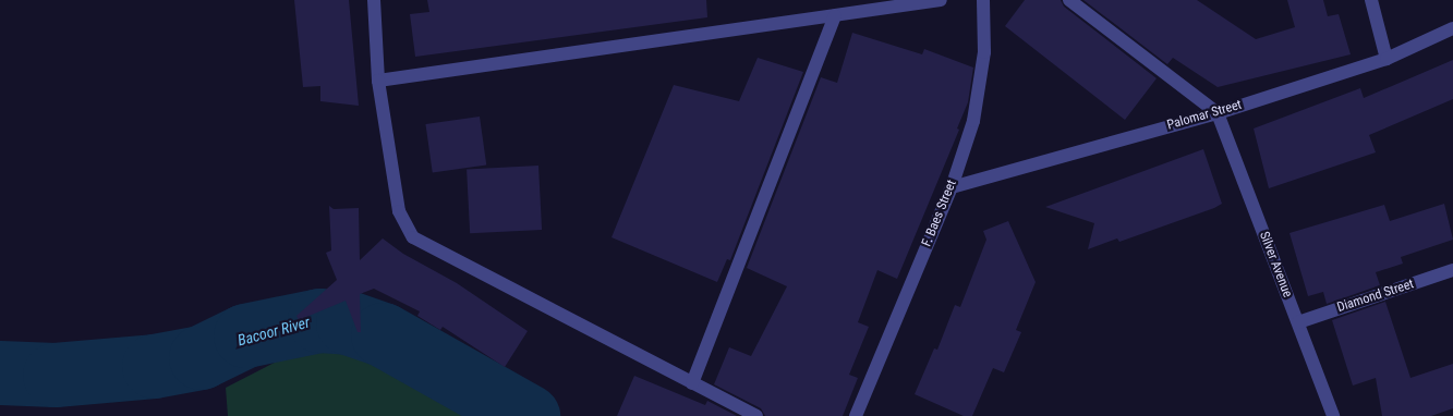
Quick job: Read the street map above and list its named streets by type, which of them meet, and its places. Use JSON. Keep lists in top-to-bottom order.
{
  "streets": {
    "street": [
      "Palomar Street",
      "F. Baes Street",
      "Silver Avenue",
      "Diamond Street"
    ]
  },
  "crossings": [
    ["Palomar Street", "F. Baes Street"],
    ["Palomar Street", "Silver Avenue"],
    ["Silver Avenue", "Diamond Street"]
  ],
  "water": ["Bacoor River"]
}
